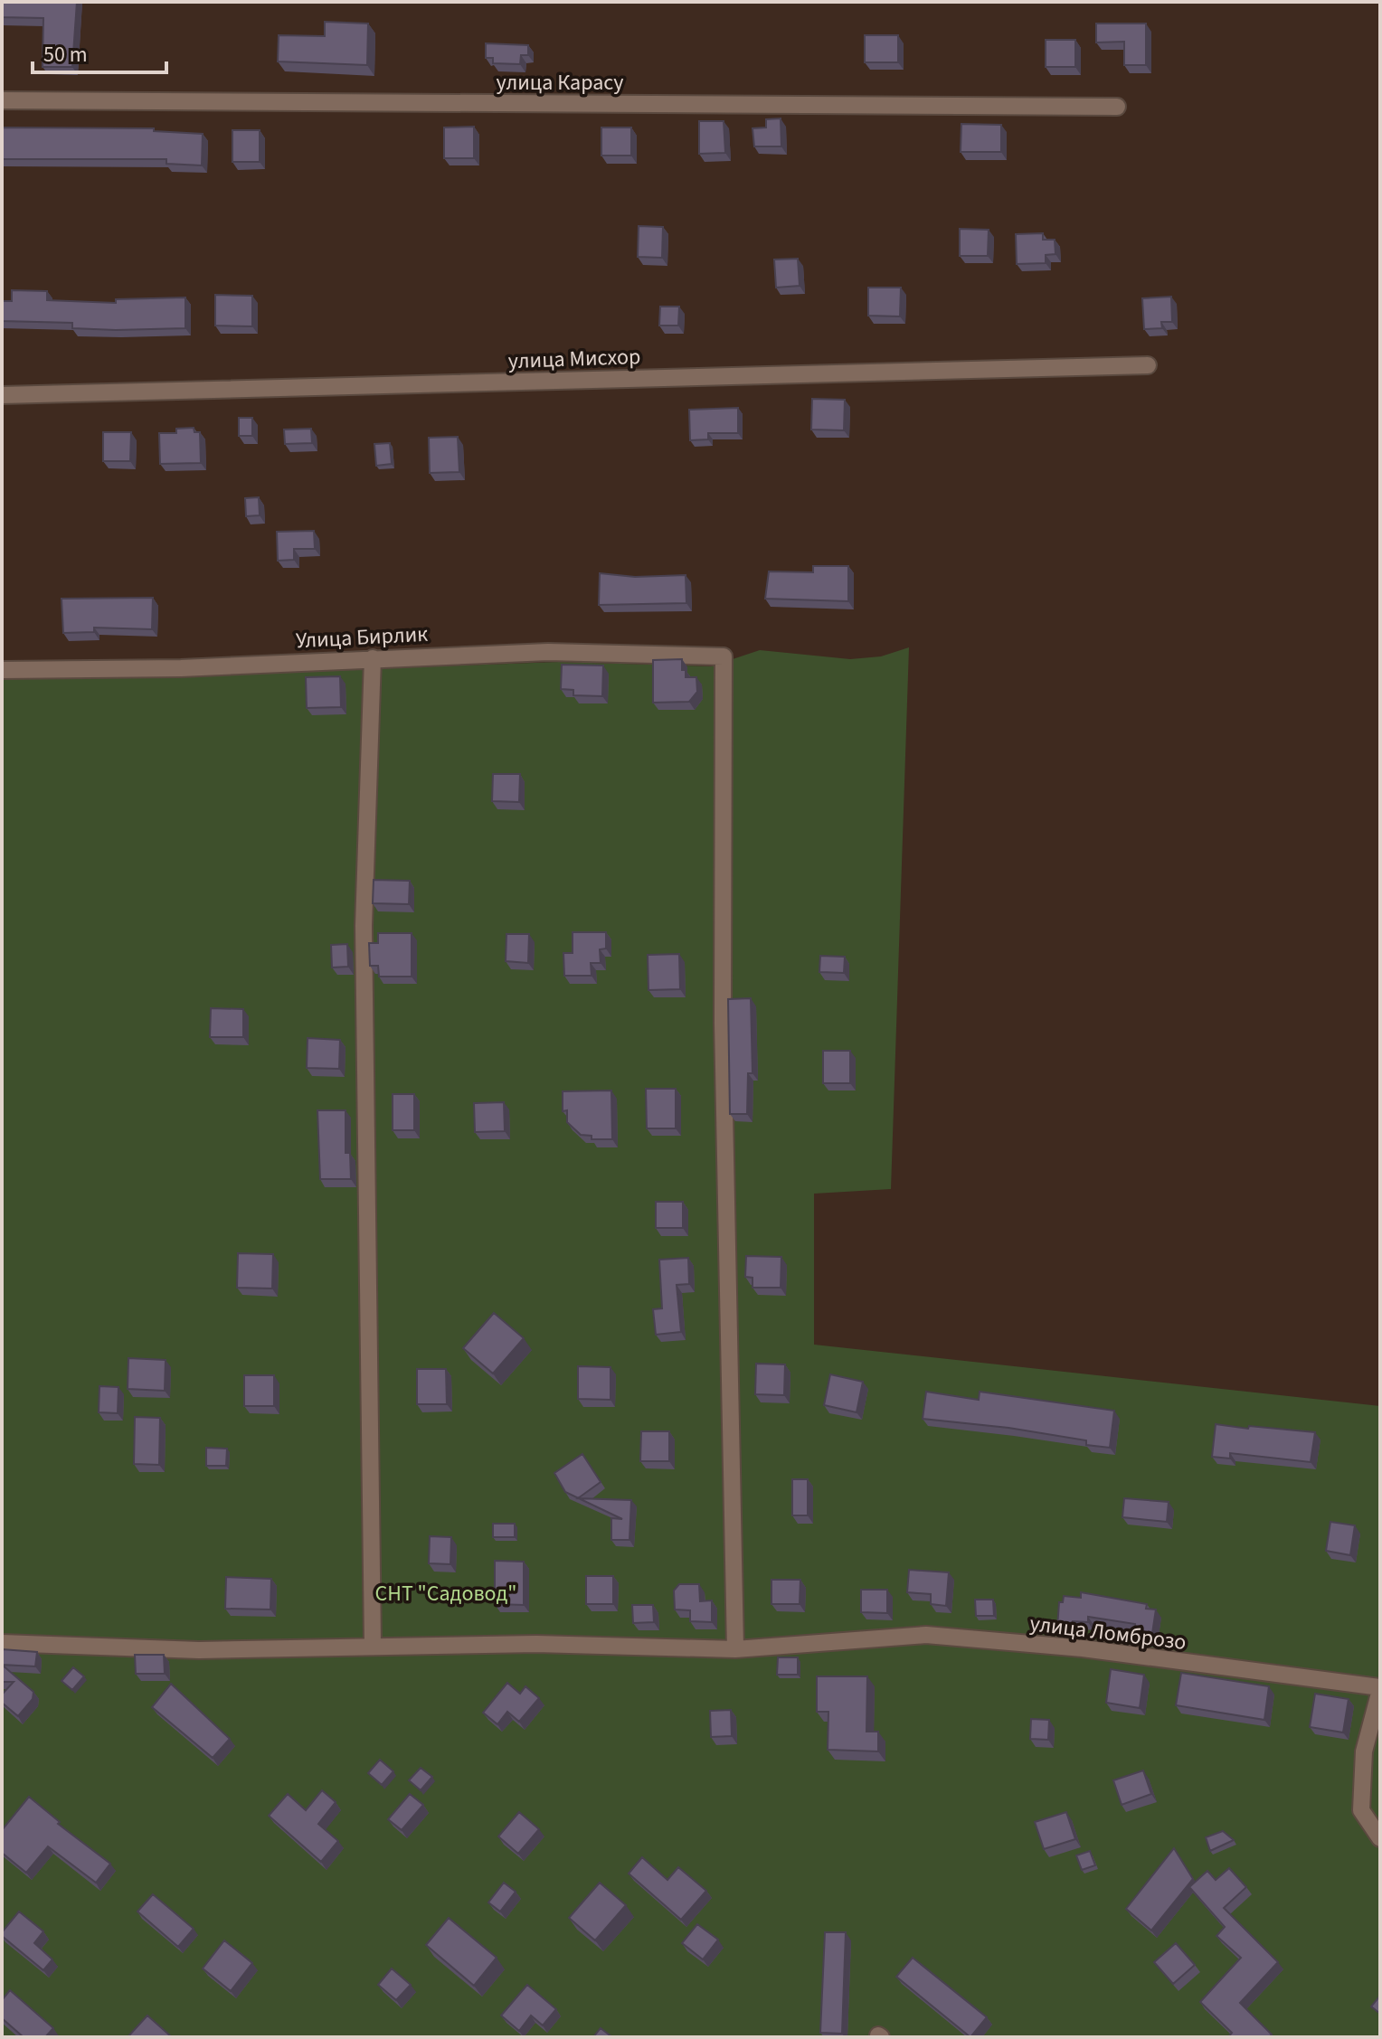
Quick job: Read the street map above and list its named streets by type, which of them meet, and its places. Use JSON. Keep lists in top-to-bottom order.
{
  "streets": {
    "street": [
      "улица Карасу",
      "улица Мисхор",
      "Улица Бирлик",
      "улица Ломброзо"
    ]
  },
  "crossings": [
    ["Улица Бирлик", "улица Ломброзо"]
  ],
  "parks": ["СНТ \"Садовод\""],
  "scale_bar": "50 m"
}
